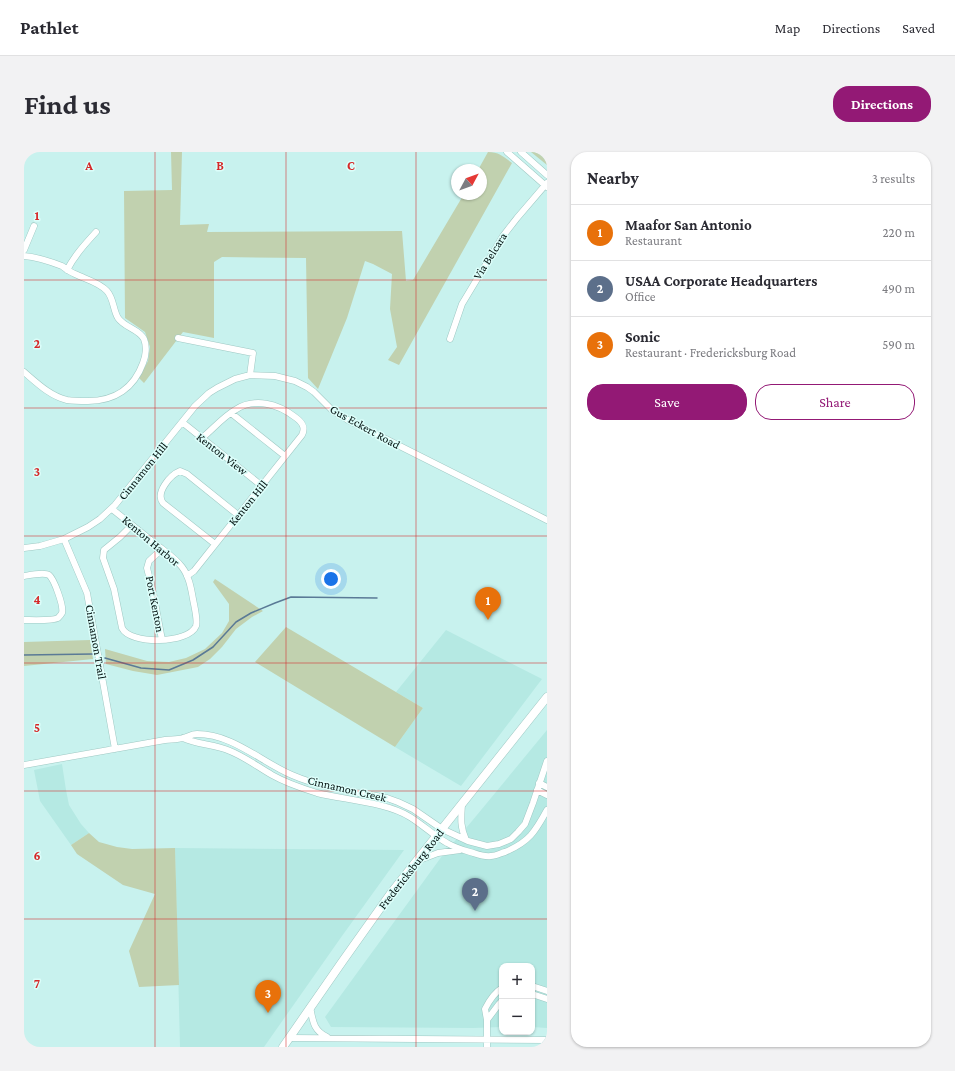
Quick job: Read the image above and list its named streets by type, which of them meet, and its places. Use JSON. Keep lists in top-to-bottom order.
{
  "streets": {
    "main road": ["Fredericksburg Road"],
    "street": [
      "Via Belcara",
      "Gus Eckert Road",
      "Kenton View",
      "Cinnamon Hill",
      "Kenton Hill",
      "Kenton Harbor",
      "Port Kenton",
      "Cinnamon Trail",
      "Cinnamon Creek"
    ]
  },
  "crossings": [
    ["Gus Eckert Road", "Cinnamon Hill"],
    ["Kenton View", "Cinnamon Hill"],
    ["Kenton View", "Kenton Hill"],
    ["Cinnamon Hill", "Kenton Harbor"],
    ["Cinnamon Hill", "Cinnamon Trail"],
    ["Kenton Hill", "Kenton Harbor"],
    ["Kenton Harbor", "Port Kenton"],
    ["Cinnamon Trail", "Cinnamon Creek"],
    ["Cinnamon Creek", "Fredericksburg Road"]
  ],
  "north": "top right",
  "page": {
    "header": "Pathlet",
    "nav": ["Map", "Directions", "Saved"],
    "buttons": [
      "Directions",
      ["Save", "Share"]
    ],
    "title": "Find us",
    "heading": ["Nearby", "3 results"],
    "list": [
      {
        "mark": "1",
        "name": "Maafor San Antonio",
        "note": "Restaurant",
        "value": "220 m"
      },
      {
        "mark": "2",
        "name": "USAA Corporate Headquarters",
        "note": "Office",
        "value": "490 m"
      },
      {
        "mark": "3",
        "name": "Sonic",
        "note": "Restaurant · Fredericksburg Road",
        "value": "590 m"
      }
    ],
    "pins": ["1", "2", "3"],
    "map_buttons": ["+", "−"]
  },
  "grid": {
    "columns": ["A", "B", "C"],
    "rows": [
      "1",
      "2",
      "3",
      "4",
      "5",
      "6",
      "7"
    ]
  }
}
